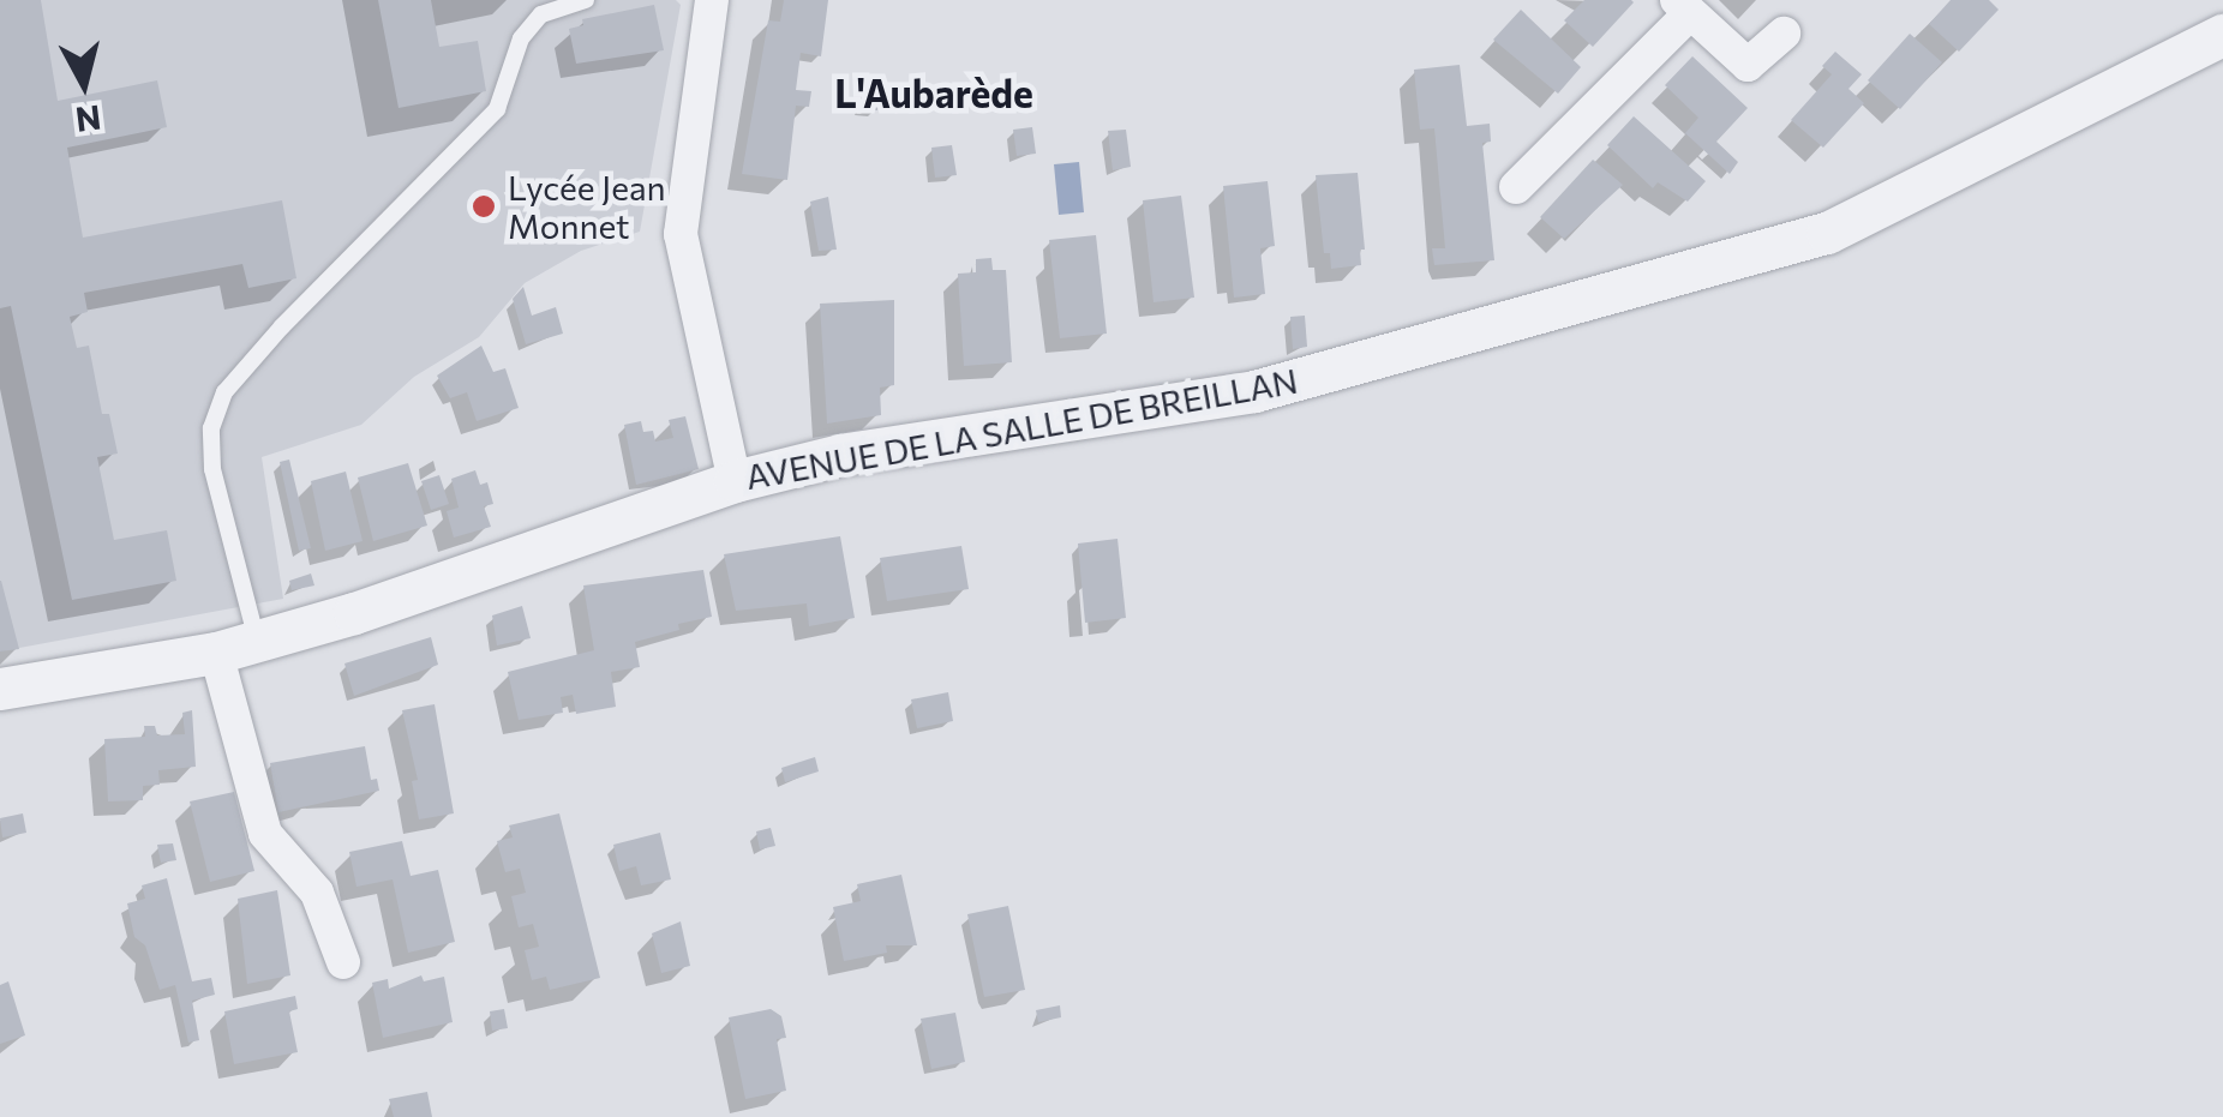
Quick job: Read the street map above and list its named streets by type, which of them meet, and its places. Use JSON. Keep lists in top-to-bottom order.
{
  "streets": {
    "street": ["AVENUE DE LA SALLE DE BREILLAN"]
  },
  "districts": ["L'Aubarède"],
  "places": ["Lycée Jean Monnet"],
  "north": "bottom"
}
